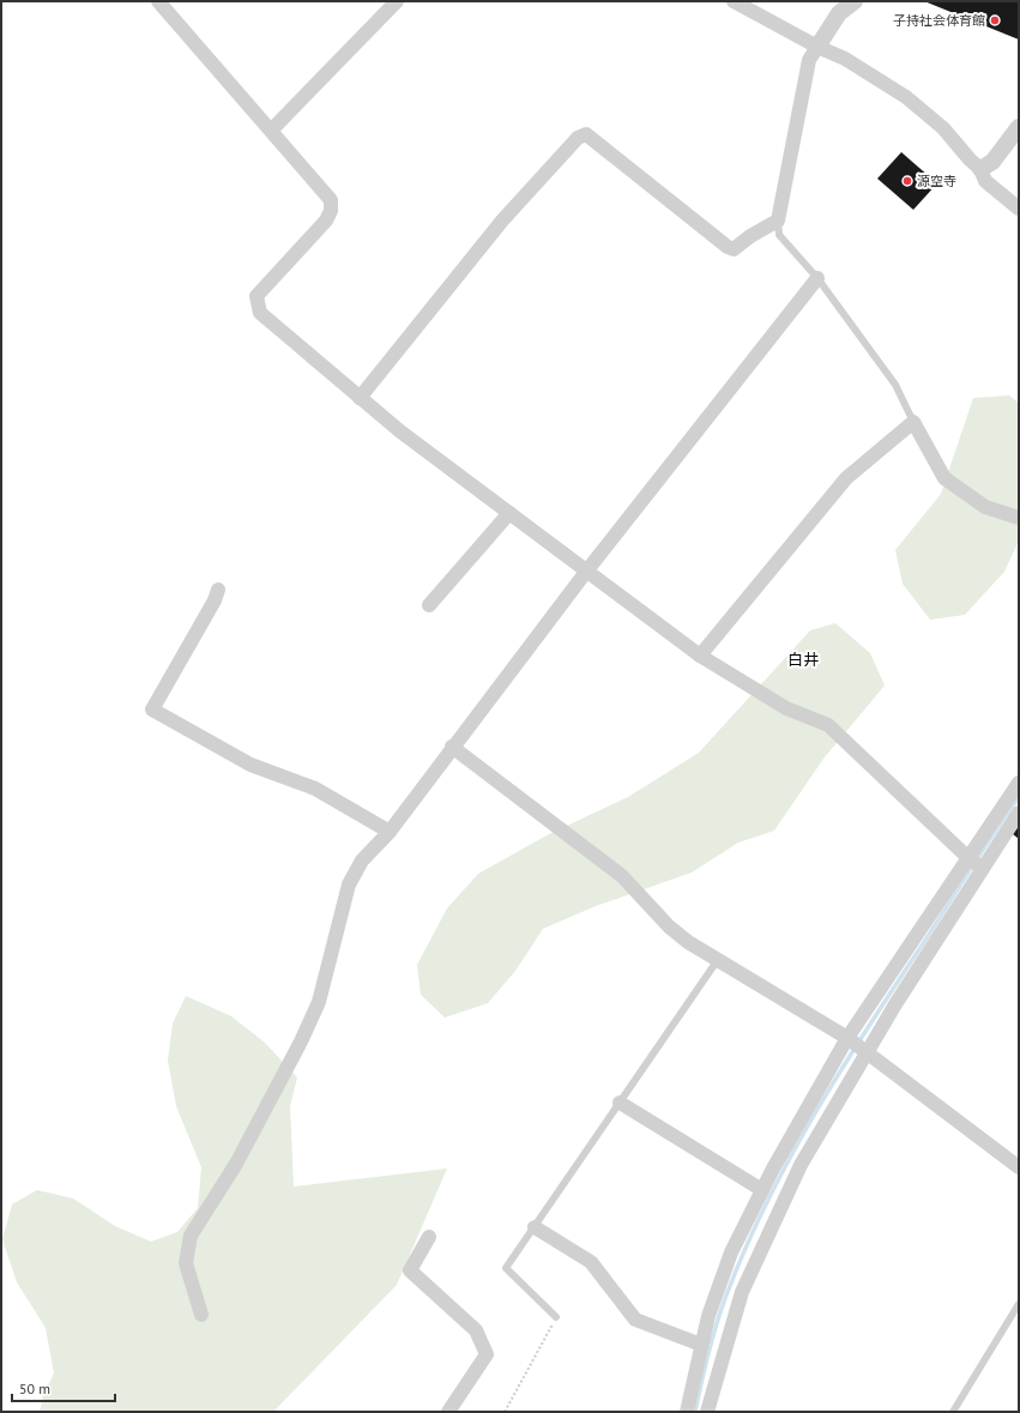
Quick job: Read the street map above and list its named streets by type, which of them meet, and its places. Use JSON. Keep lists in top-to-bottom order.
{
  "districts": ["白井"],
  "places": ["子持社会体育館", "源空寺"],
  "scale_bar": "50 m"
}
